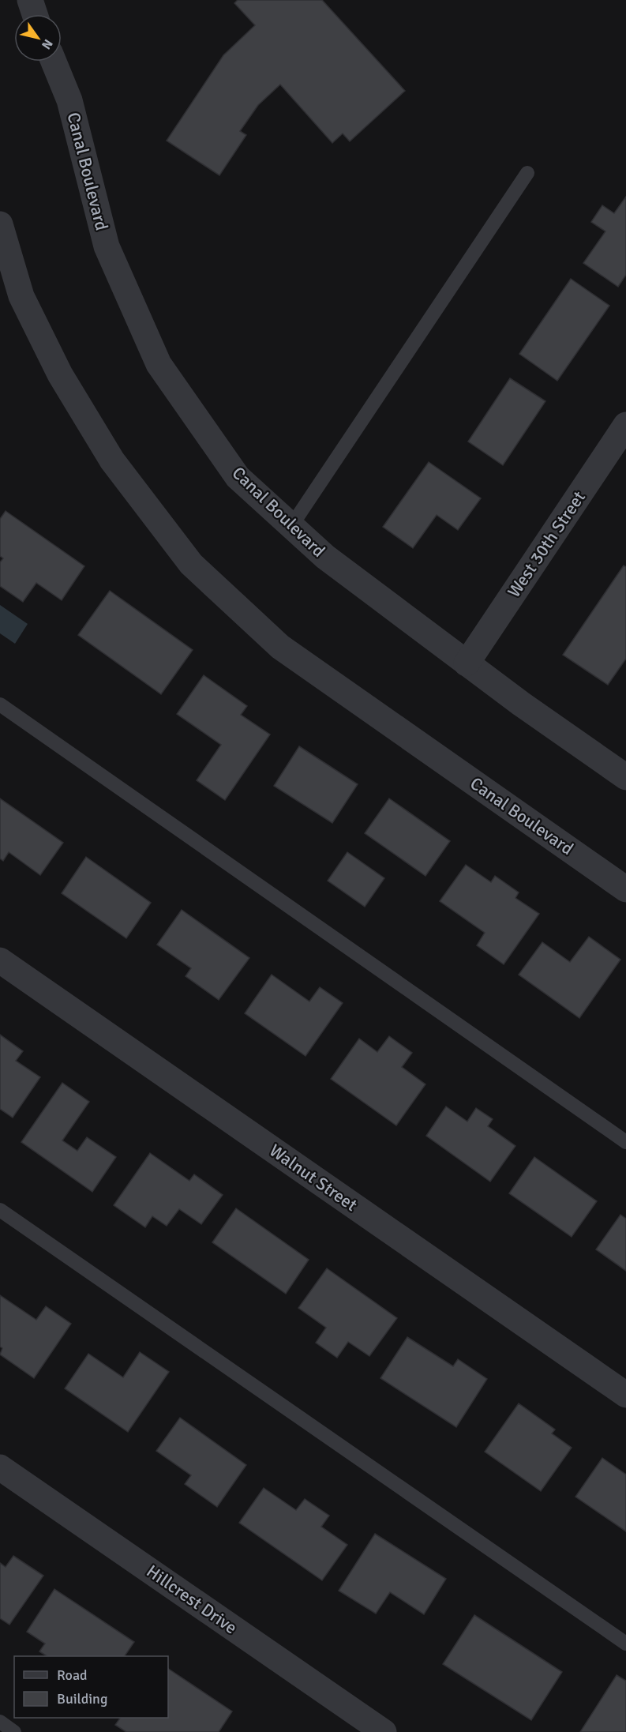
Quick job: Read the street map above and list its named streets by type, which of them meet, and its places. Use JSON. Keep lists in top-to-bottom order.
{
  "streets": {
    "street": [
      "Canal Boulevard",
      "West 30th Street",
      "Walnut Street",
      "Hillcrest Drive"
    ]
  },
  "crossings": [
    ["Canal Boulevard", "West 30th Street"]
  ],
  "legend": ["Road", "Building"],
  "north": "bottom right"
}
